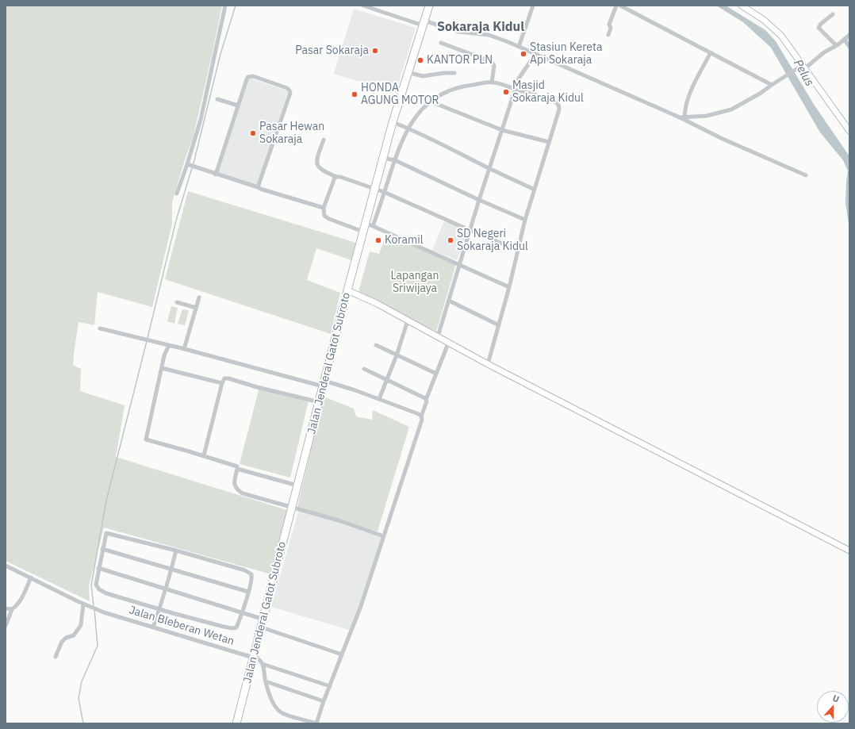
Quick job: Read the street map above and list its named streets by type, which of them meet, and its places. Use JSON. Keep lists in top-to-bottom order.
{
  "streets": {
    "highway": ["Jalan Jenderal Gatot Subroto"],
    "street": ["Jalan Bleberan Wetan"]
  },
  "crossings": [
    ["Jalan Jenderal Gatot Subroto", "Jalan Bleberan Wetan"]
  ],
  "districts": ["Sokaraja Kidul"],
  "water": ["Pelus"],
  "parks": ["Lapangan Sriwijaya"],
  "places": [
    "Pasar Sokaraja",
    "Stasiun Kereta Api Sokaraja",
    "KANTOR PLN",
    "Masjid Sokaraja Kidul",
    "HONDA AGUNG MOTOR",
    "Pasar Hewan Sokaraja",
    "Koramil",
    "SD Negeri Sokaraja Kidul"
  ],
  "north": "top"
}
